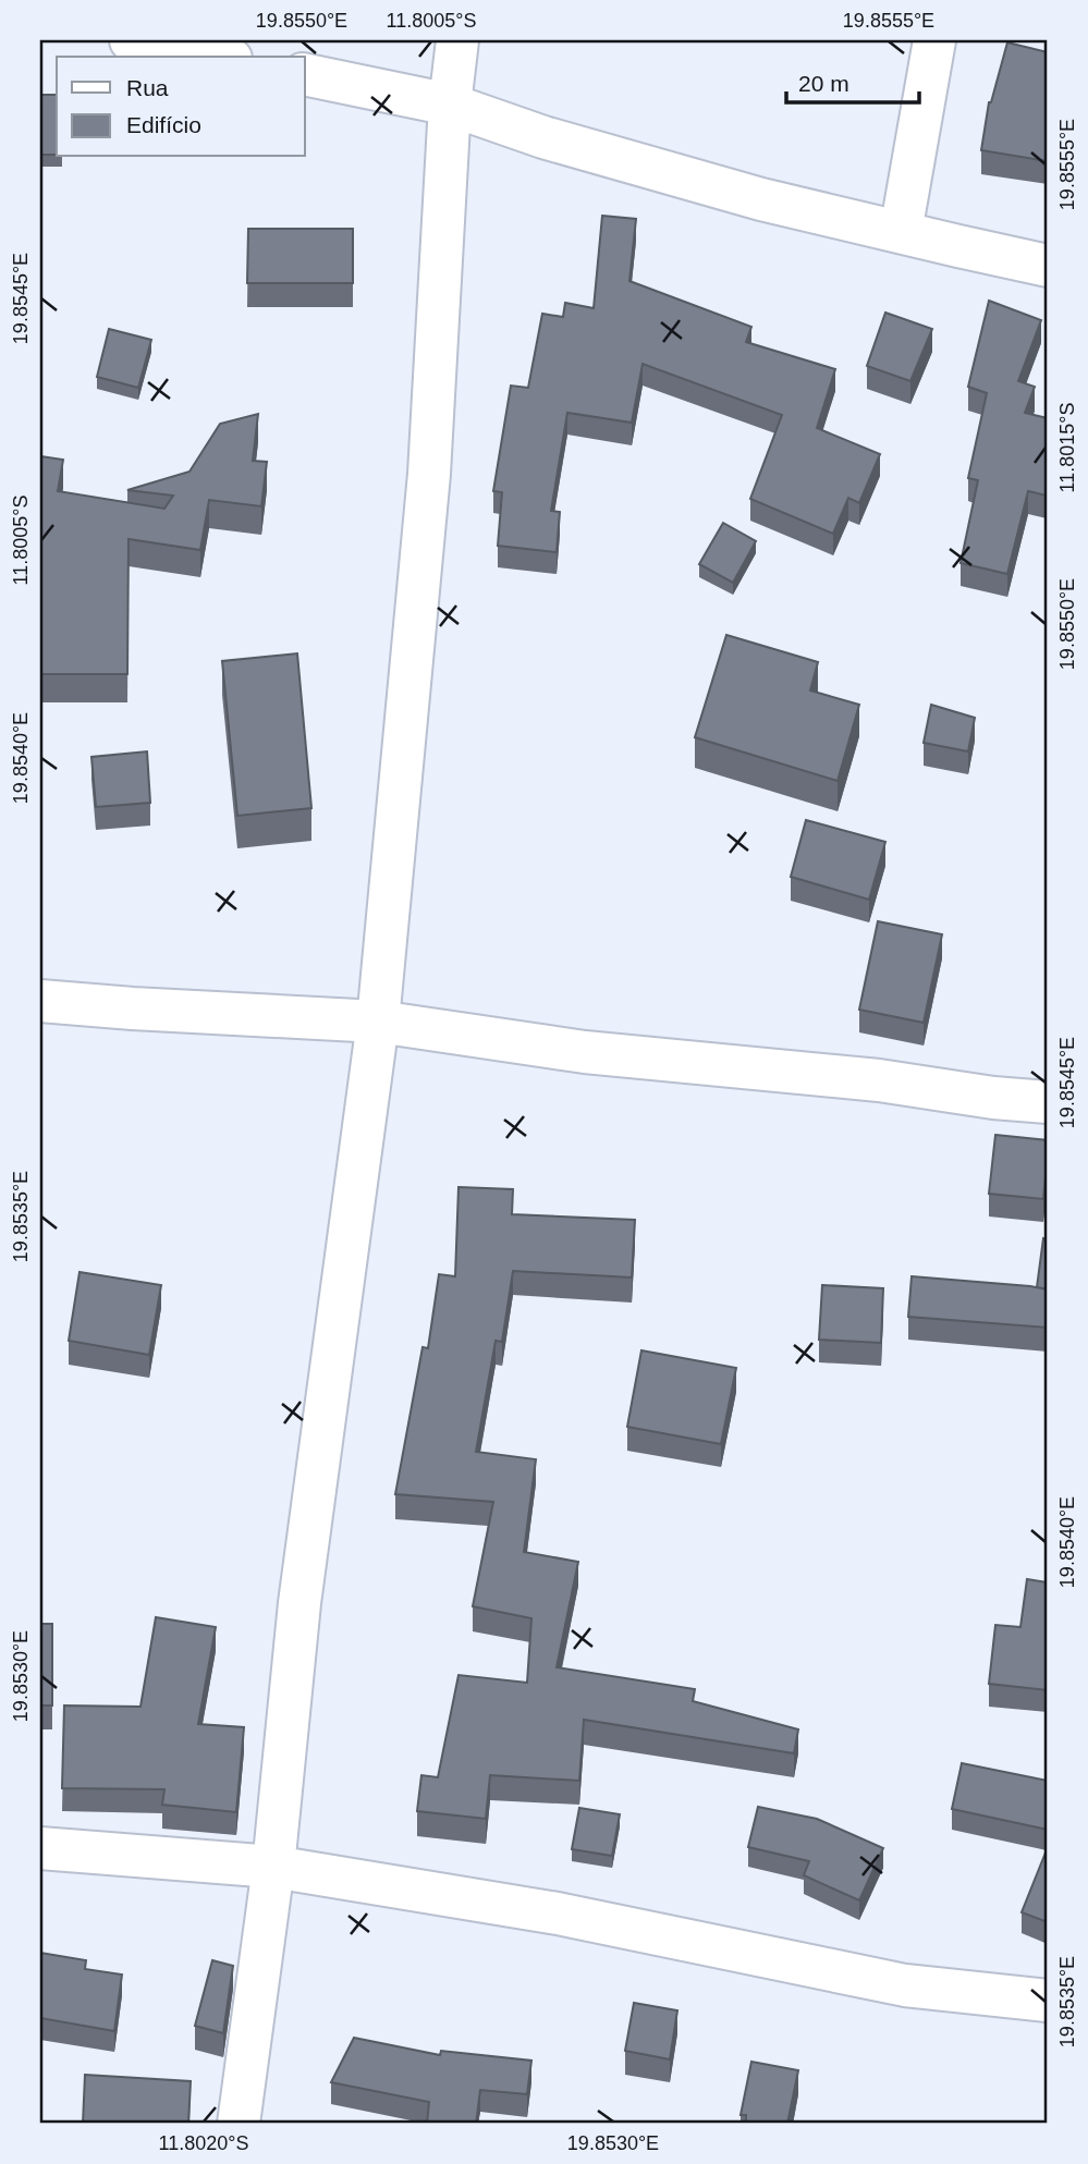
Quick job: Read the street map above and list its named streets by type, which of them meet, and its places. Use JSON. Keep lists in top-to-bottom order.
{
  "legend": ["Rua", "Edifício"],
  "scale_bar": "20 m",
  "coordinates": [
    "19.8550°E",
    "11.8005°S",
    "19.8555°E",
    "19.8545°E",
    "11.8015°S",
    "19.8540°E",
    "19.8535°E",
    "19.8530°E",
    "11.8020°S"
  ]
}
